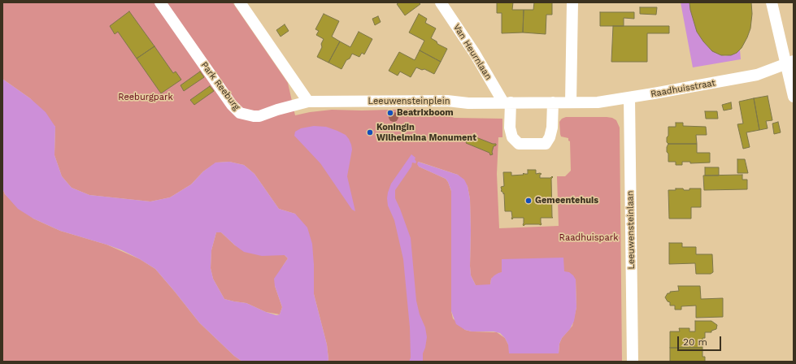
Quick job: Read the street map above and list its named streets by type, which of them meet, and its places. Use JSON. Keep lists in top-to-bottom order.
{
  "streets": {
    "street": [
      "Van Heurnlaan",
      "Park Reeburg",
      "Raadhuisstraat",
      "Leeuwensteinplein",
      "Leeuwensteinlaan"
    ]
  },
  "crossings": [
    ["Van Heurnlaan", "Leeuwensteinplein"],
    ["Park Reeburg", "Leeuwensteinplein"],
    ["Raadhuisstraat", "Leeuwensteinplein"],
    ["Raadhuisstraat", "Leeuwensteinlaan"]
  ],
  "parks": ["Reeburgpark", "Raadhuispark"],
  "places": ["Beatrixboom", "Koningin Wilhelmina Monument", "Gemeentehuis"],
  "scale_bar": "20 m"
}
